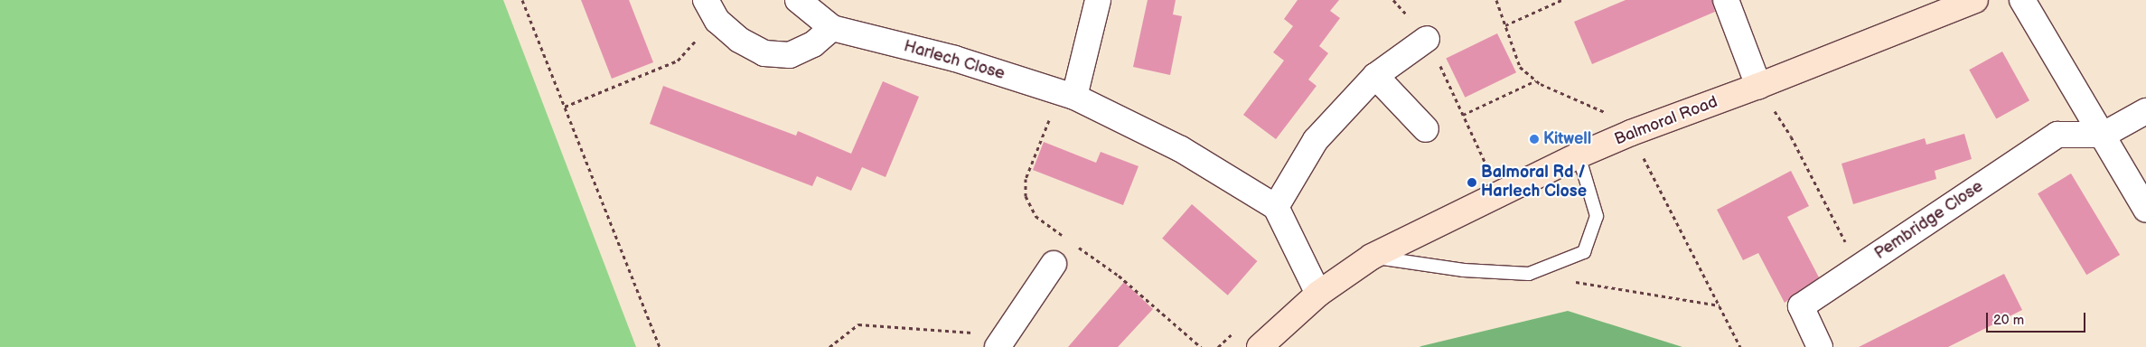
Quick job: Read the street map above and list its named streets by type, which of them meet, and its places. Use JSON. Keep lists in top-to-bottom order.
{
  "streets": {
    "street": ["Harlech Close", "Balmoral Road", "Pembridge Close"]
  },
  "places": ["Kitwell", "Balmoral Rd / Harlech Close"],
  "scale_bar": "20 m"
}
